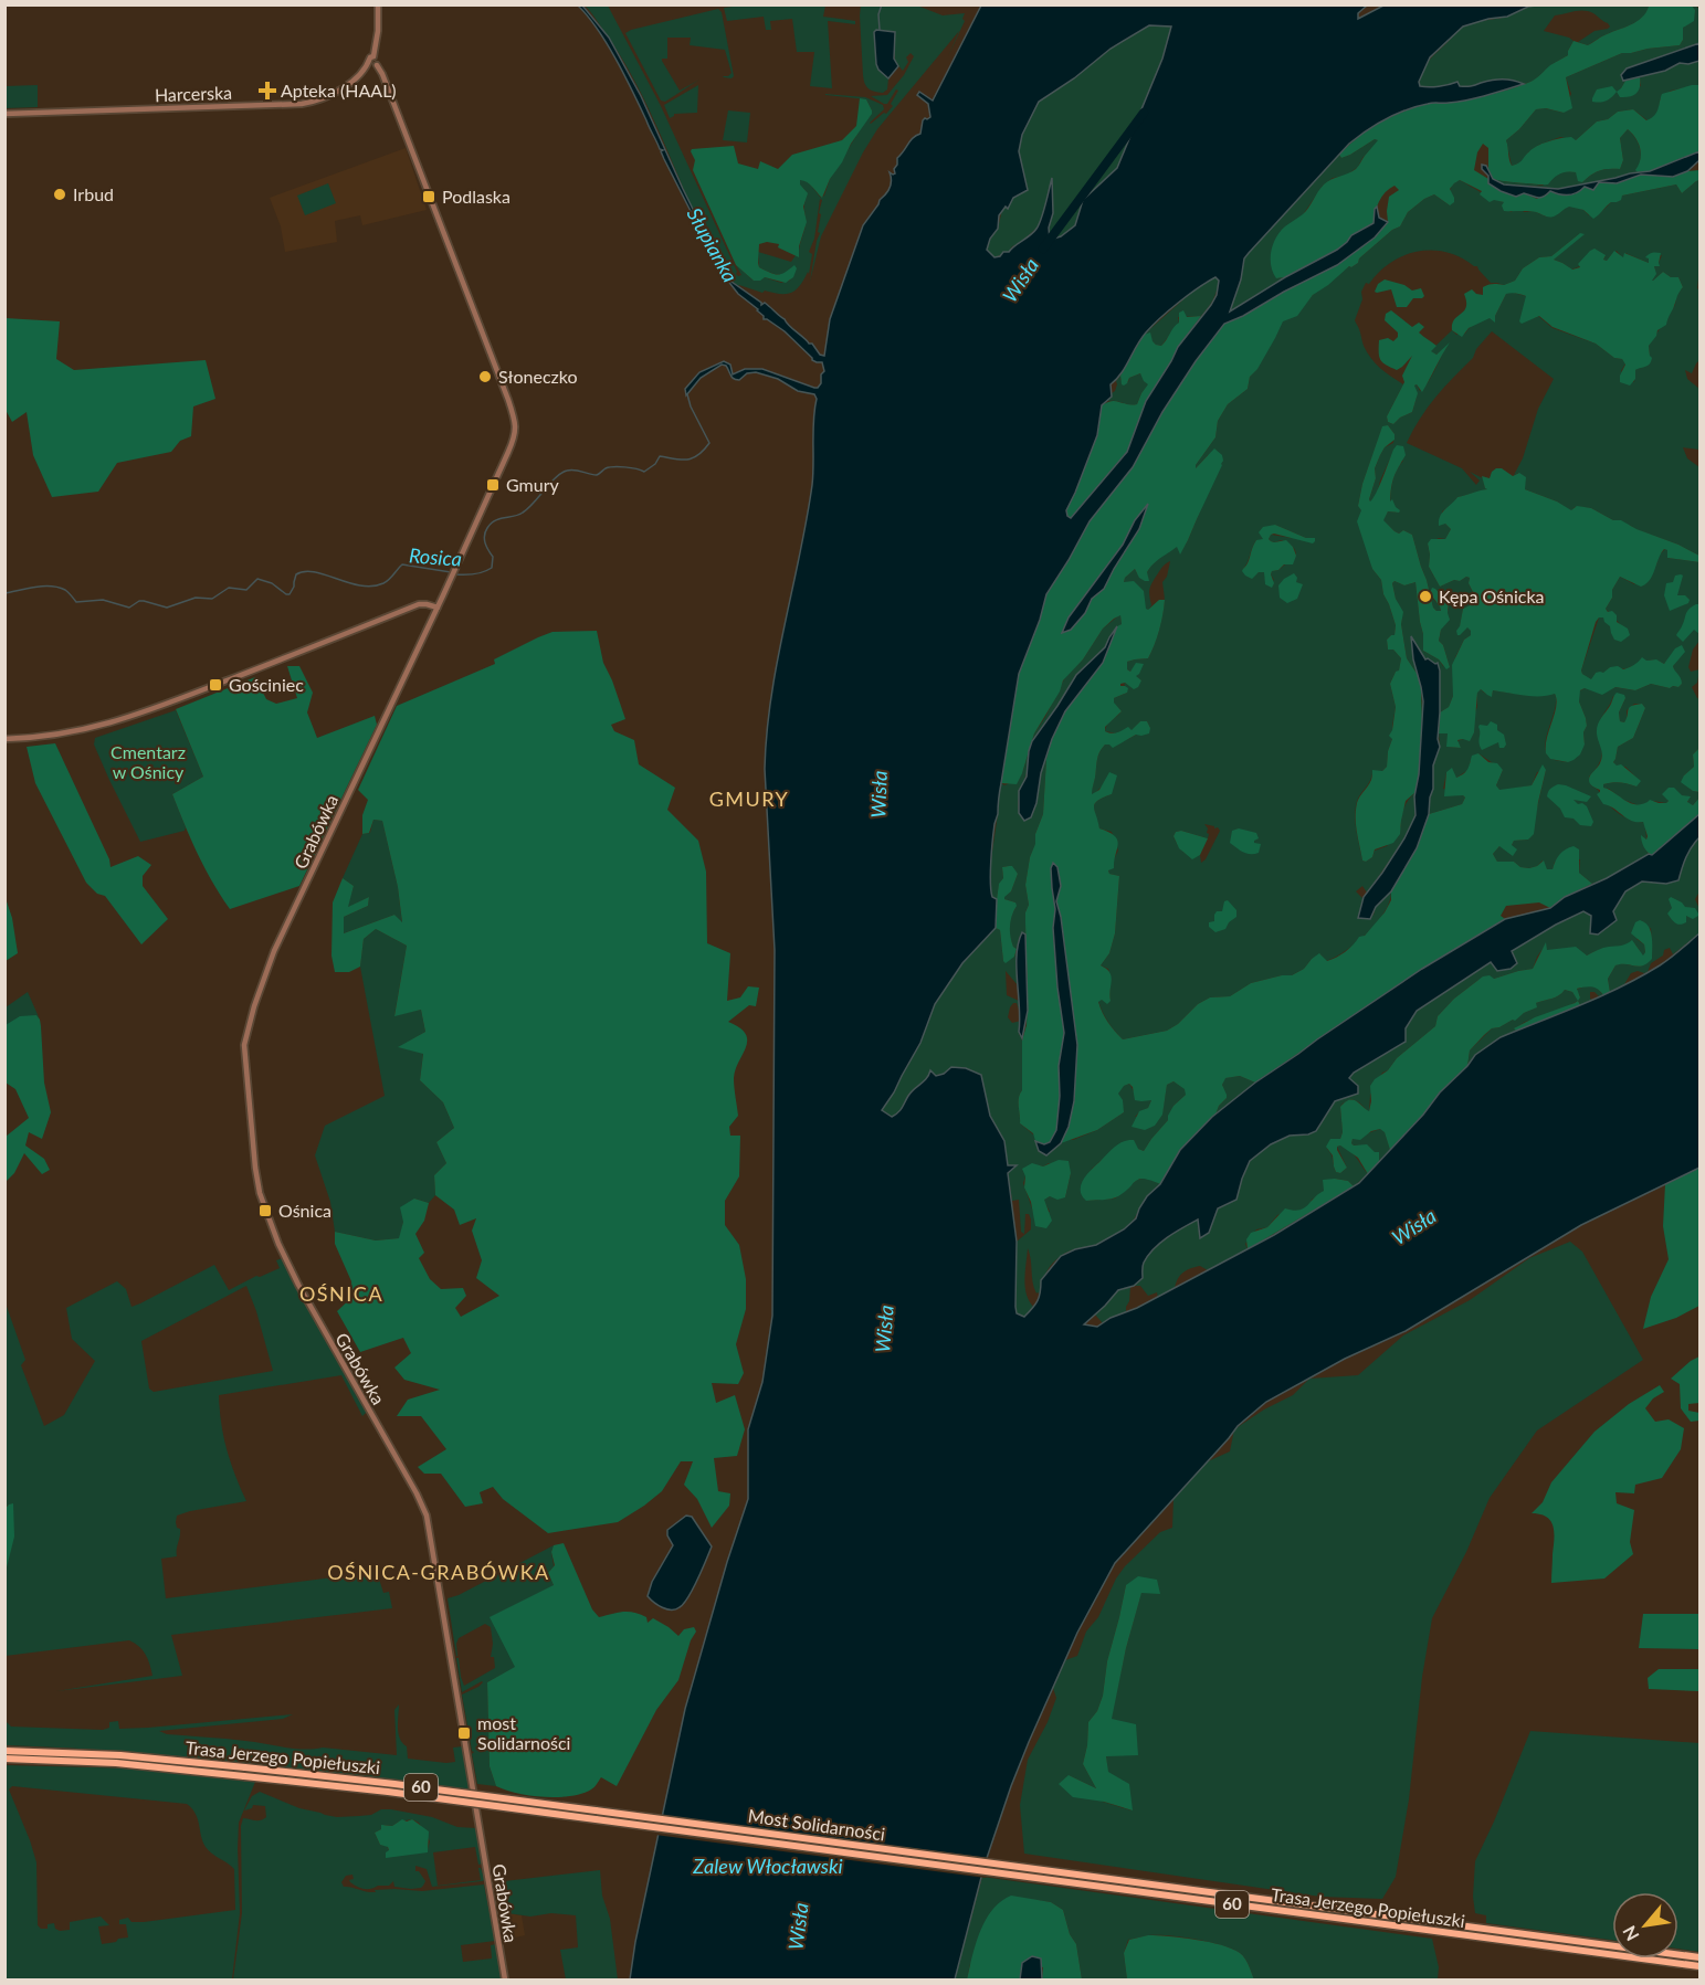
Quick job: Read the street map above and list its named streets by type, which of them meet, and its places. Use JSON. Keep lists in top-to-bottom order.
{
  "streets": {
    "main road": ["Trasa Jerzego Popiełuszki", "60", "Most Solidarności"],
    "street": ["Harcerska", "Grabówka"]
  },
  "crossings": [
    ["Harcerska", "Grabówka"],
    ["Trasa Jerzego Popiełuszki", "Most Solidarności"]
  ],
  "districts": ["GMURY", "OŚNICA", "OŚNICA-GRABÓWKA"],
  "water": [
    "Słupianka",
    "Wisła",
    "Rosica",
    "Zalew Włocławski"
  ],
  "parks": ["Cmentarz w Ośnicy"],
  "places": {
    "health": ["Apteka (HAAL)"],
    "other": ["Irbud", "Słoneczko", "Kępa Ośnicka"],
    "transit": [
      "Podlaska",
      "Gmury",
      "Gościniec",
      "Ośnica",
      "most Solidarności"
    ]
  },
  "north": "bottom left"
}
